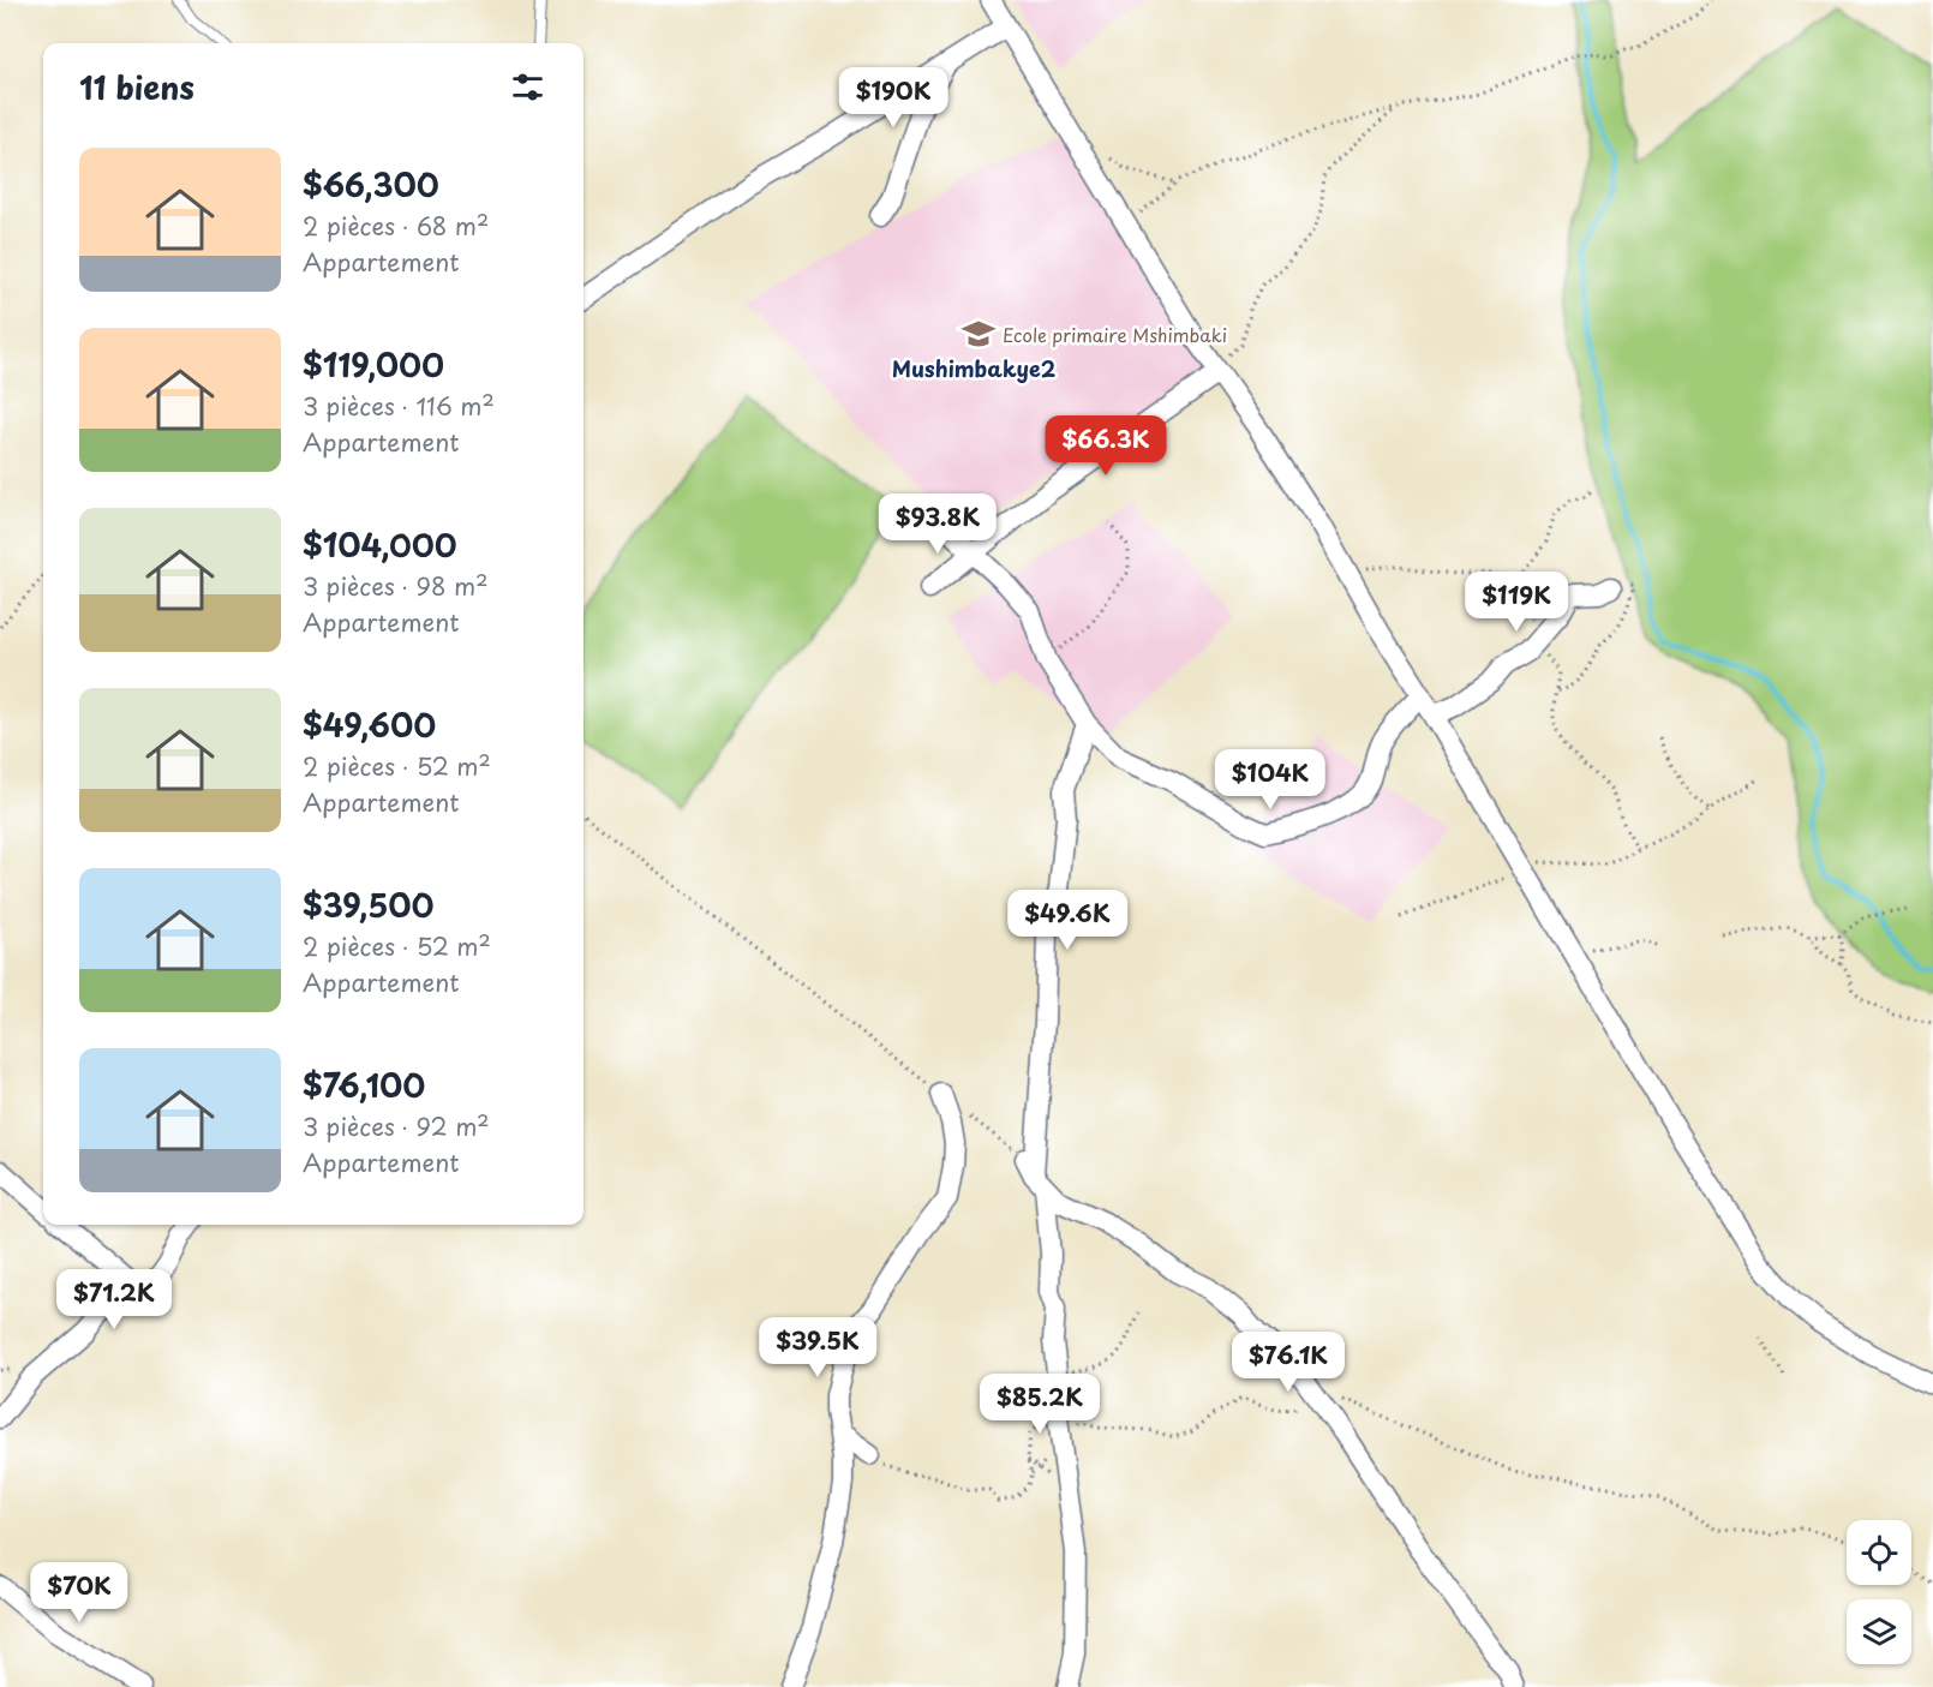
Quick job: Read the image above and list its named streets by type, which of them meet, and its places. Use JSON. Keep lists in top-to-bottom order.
{
  "districts": ["Mushimbakye2"],
  "places": {
    "school or university": ["Ecole primaire Mshimbaki"]
  },
  "page": {
    "heading": "11 biens",
    "price": [
      "$190K",
      "$66.3K",
      "$93.8K",
      "$119K",
      "$104K",
      "$49.6K",
      "$71.2K",
      "$39.5K",
      "$76.1K",
      "$85.2K",
      "$70K"
    ],
    "list": [
      {
        "name": "$66,300",
        "note": "2 pièces · 68 m² · Appartement"
      },
      {
        "name": "$119,000",
        "note": "3 pièces · 116 m² · Appartement"
      },
      {
        "name": "$104,000",
        "note": "3 pièces · 98 m² · Appartement"
      },
      {
        "name": "$49,600",
        "note": "2 pièces · 52 m² · Appartement"
      },
      {
        "name": "$39,500",
        "note": "2 pièces · 52 m² · Appartement"
      },
      {
        "name": "$76,100",
        "note": "3 pièces · 92 m² · Appartement"
      }
    ]
  }
}
